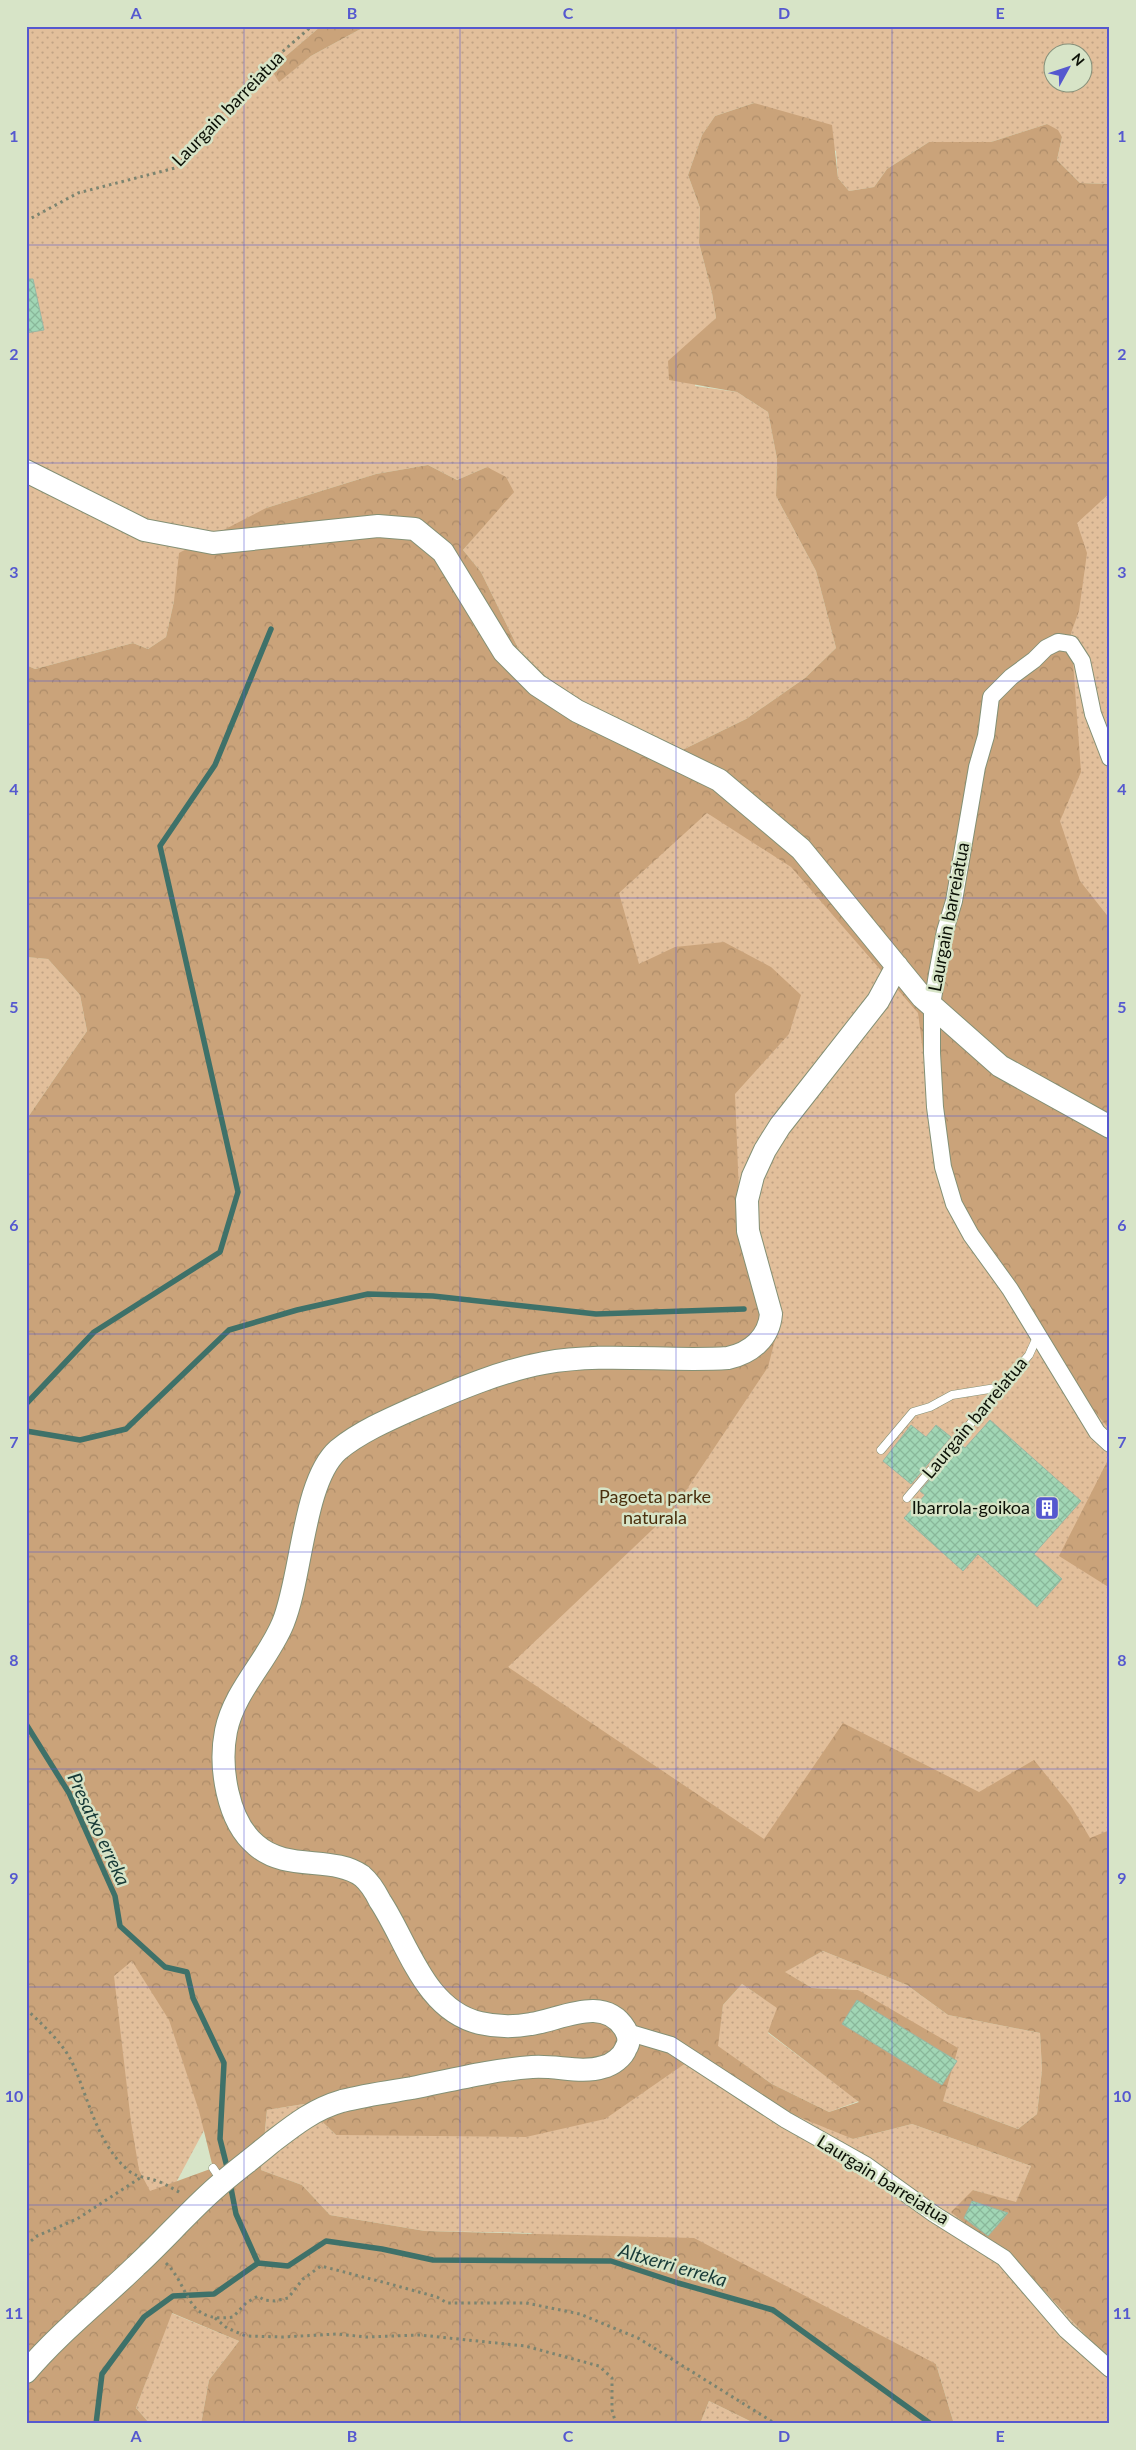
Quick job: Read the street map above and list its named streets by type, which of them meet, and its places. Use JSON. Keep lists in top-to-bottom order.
{
  "streets": {
    "street": ["Laurgain barreiatua"]
  },
  "water": ["Presatxo erreka", "Altxerri erreka"],
  "parks": ["Pagoeta parke naturala"],
  "places": {
    "building": ["Ibarrola-goikoa"]
  },
  "north": "top right",
  "grid": {
    "columns": [
      "A",
      "B",
      "C",
      "D",
      "E"
    ],
    "rows": [
      "1",
      "2",
      "3",
      "4",
      "5",
      "6",
      "7",
      "8",
      "9",
      "10",
      "11"
    ]
  }
}
